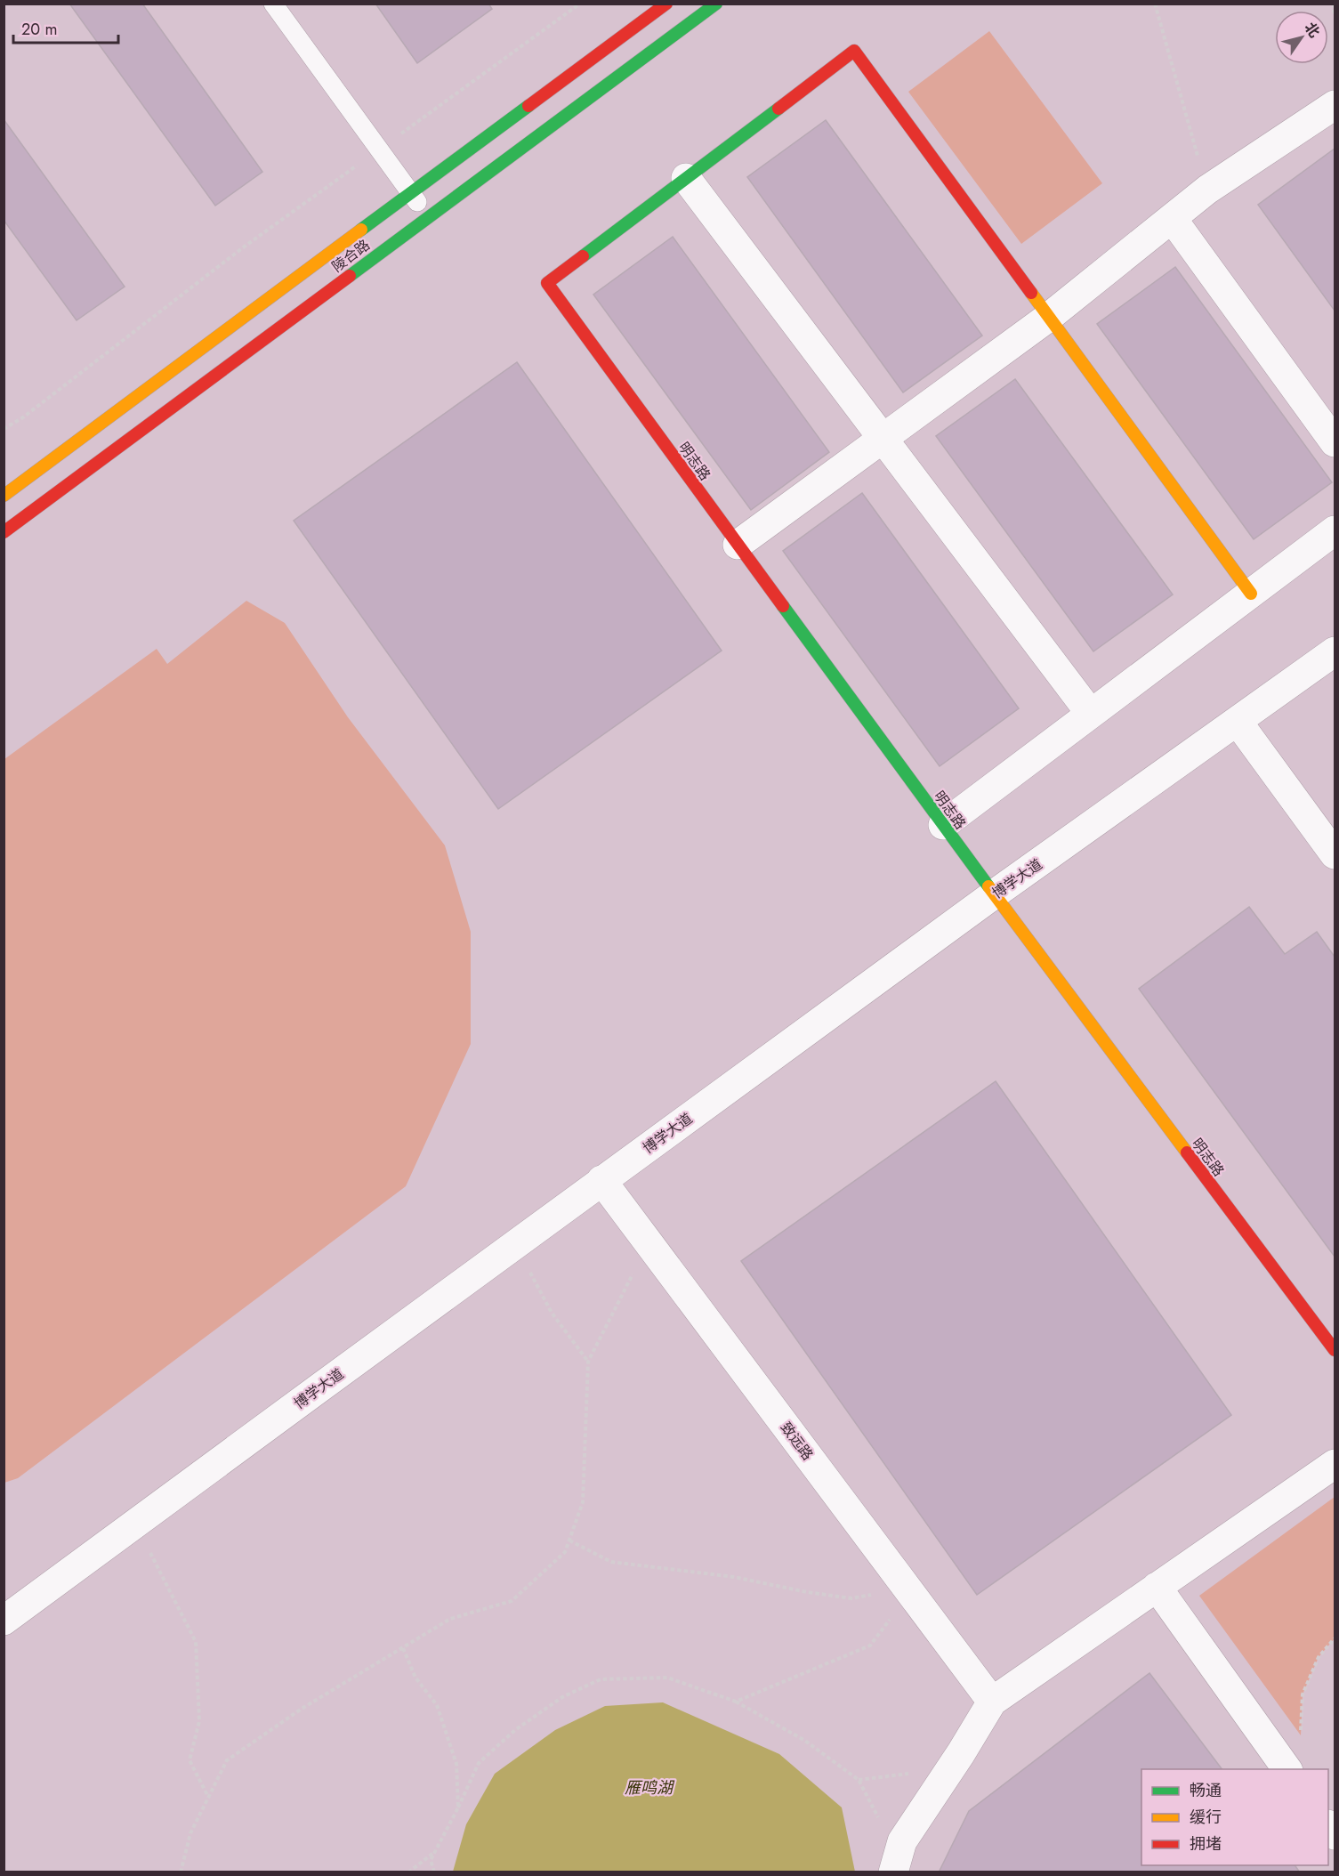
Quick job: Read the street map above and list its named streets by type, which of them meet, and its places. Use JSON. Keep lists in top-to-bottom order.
{
  "streets": {
    "street": [
      "陵合路",
      "明志路",
      "博学大道",
      "致远路"
    ]
  },
  "crossings": [
    ["明志路", "博学大道"],
    ["博学大道", "致远路"]
  ],
  "water": ["雁鸣湖"],
  "legend": ["畅通", "缓行", "拥堵"],
  "scale_bar": "20 m",
  "north": "top right"
}
